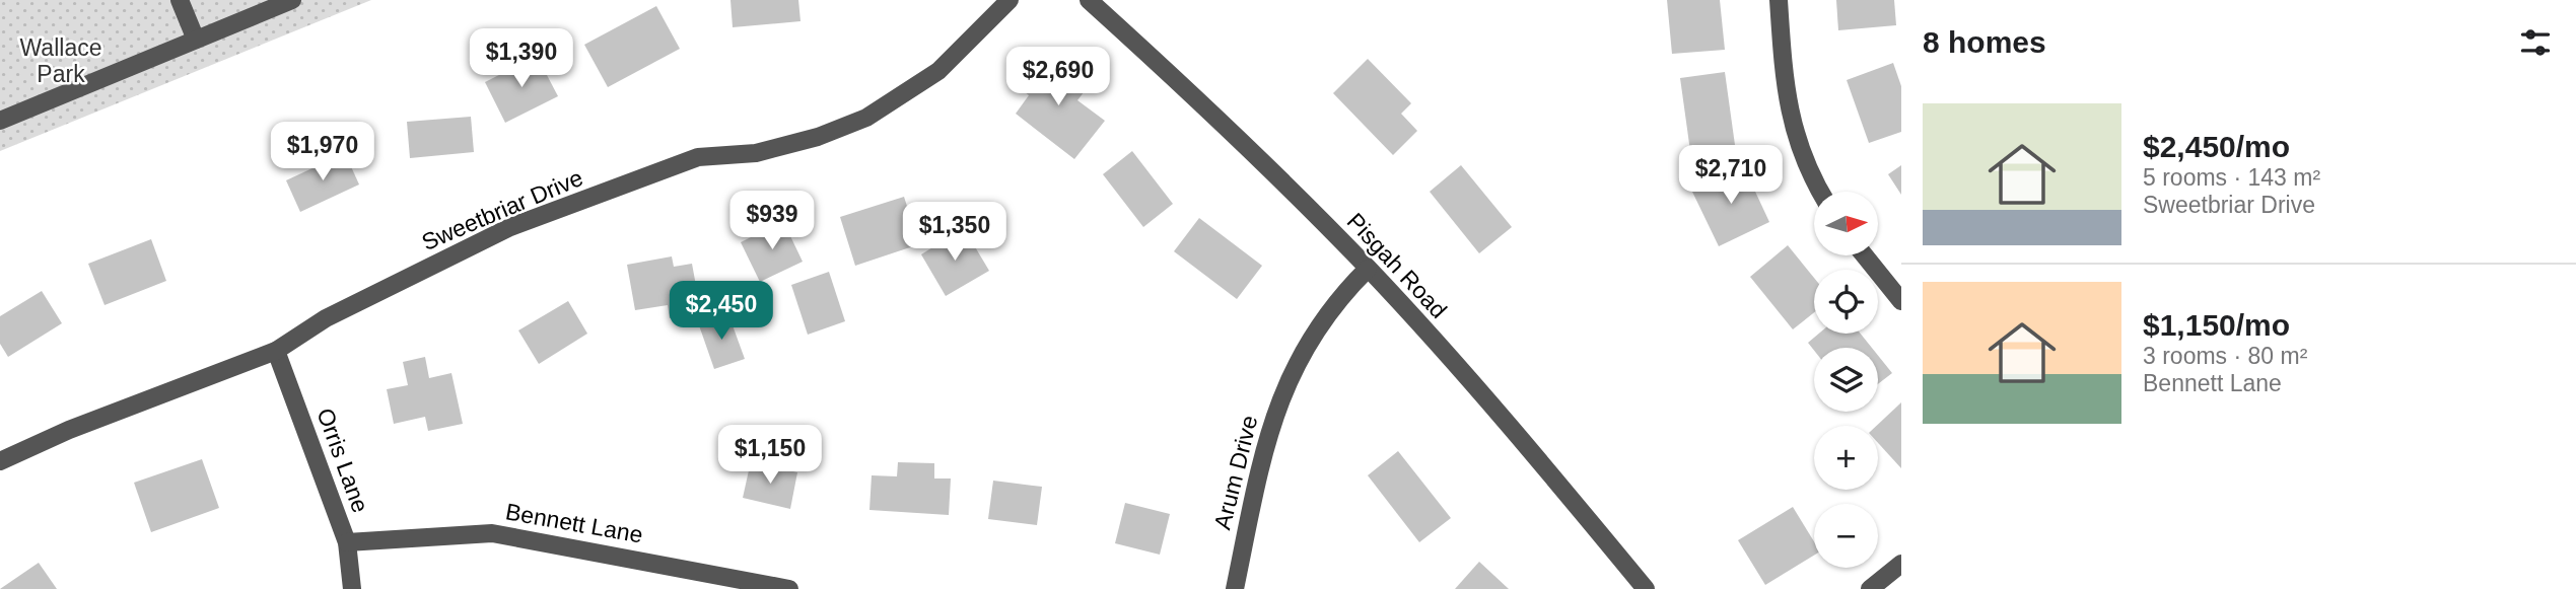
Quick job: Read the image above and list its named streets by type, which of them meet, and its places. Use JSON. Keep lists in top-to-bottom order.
{
  "streets": {
    "street": [
      "Sweetbriar Drive",
      "Pisgah Road",
      "Orris Lane",
      "Arum Drive",
      "Bennett Lane"
    ]
  },
  "crossings": [
    ["Sweetbriar Drive", "Orris Lane"],
    ["Pisgah Road", "Arum Drive"],
    ["Orris Lane", "Bennett Lane"]
  ],
  "parks": ["Wallace Park"],
  "north": "right",
  "page": {
    "heading": "8 homes",
    "price": [
      "$1,390",
      "$2,690",
      "$1,970",
      "$2,710",
      "$939",
      "$1,350",
      "$2,450",
      "$1,150"
    ],
    "list": [
      {
        "name": "$2,450/mo",
        "note": "5 rooms · 143 m² · Sweetbriar Drive"
      },
      {
        "name": "$1,150/mo",
        "note": "3 rooms · 80 m² · Bennett Lane"
      }
    ],
    "map_buttons": ["+", "−"]
  }
}
